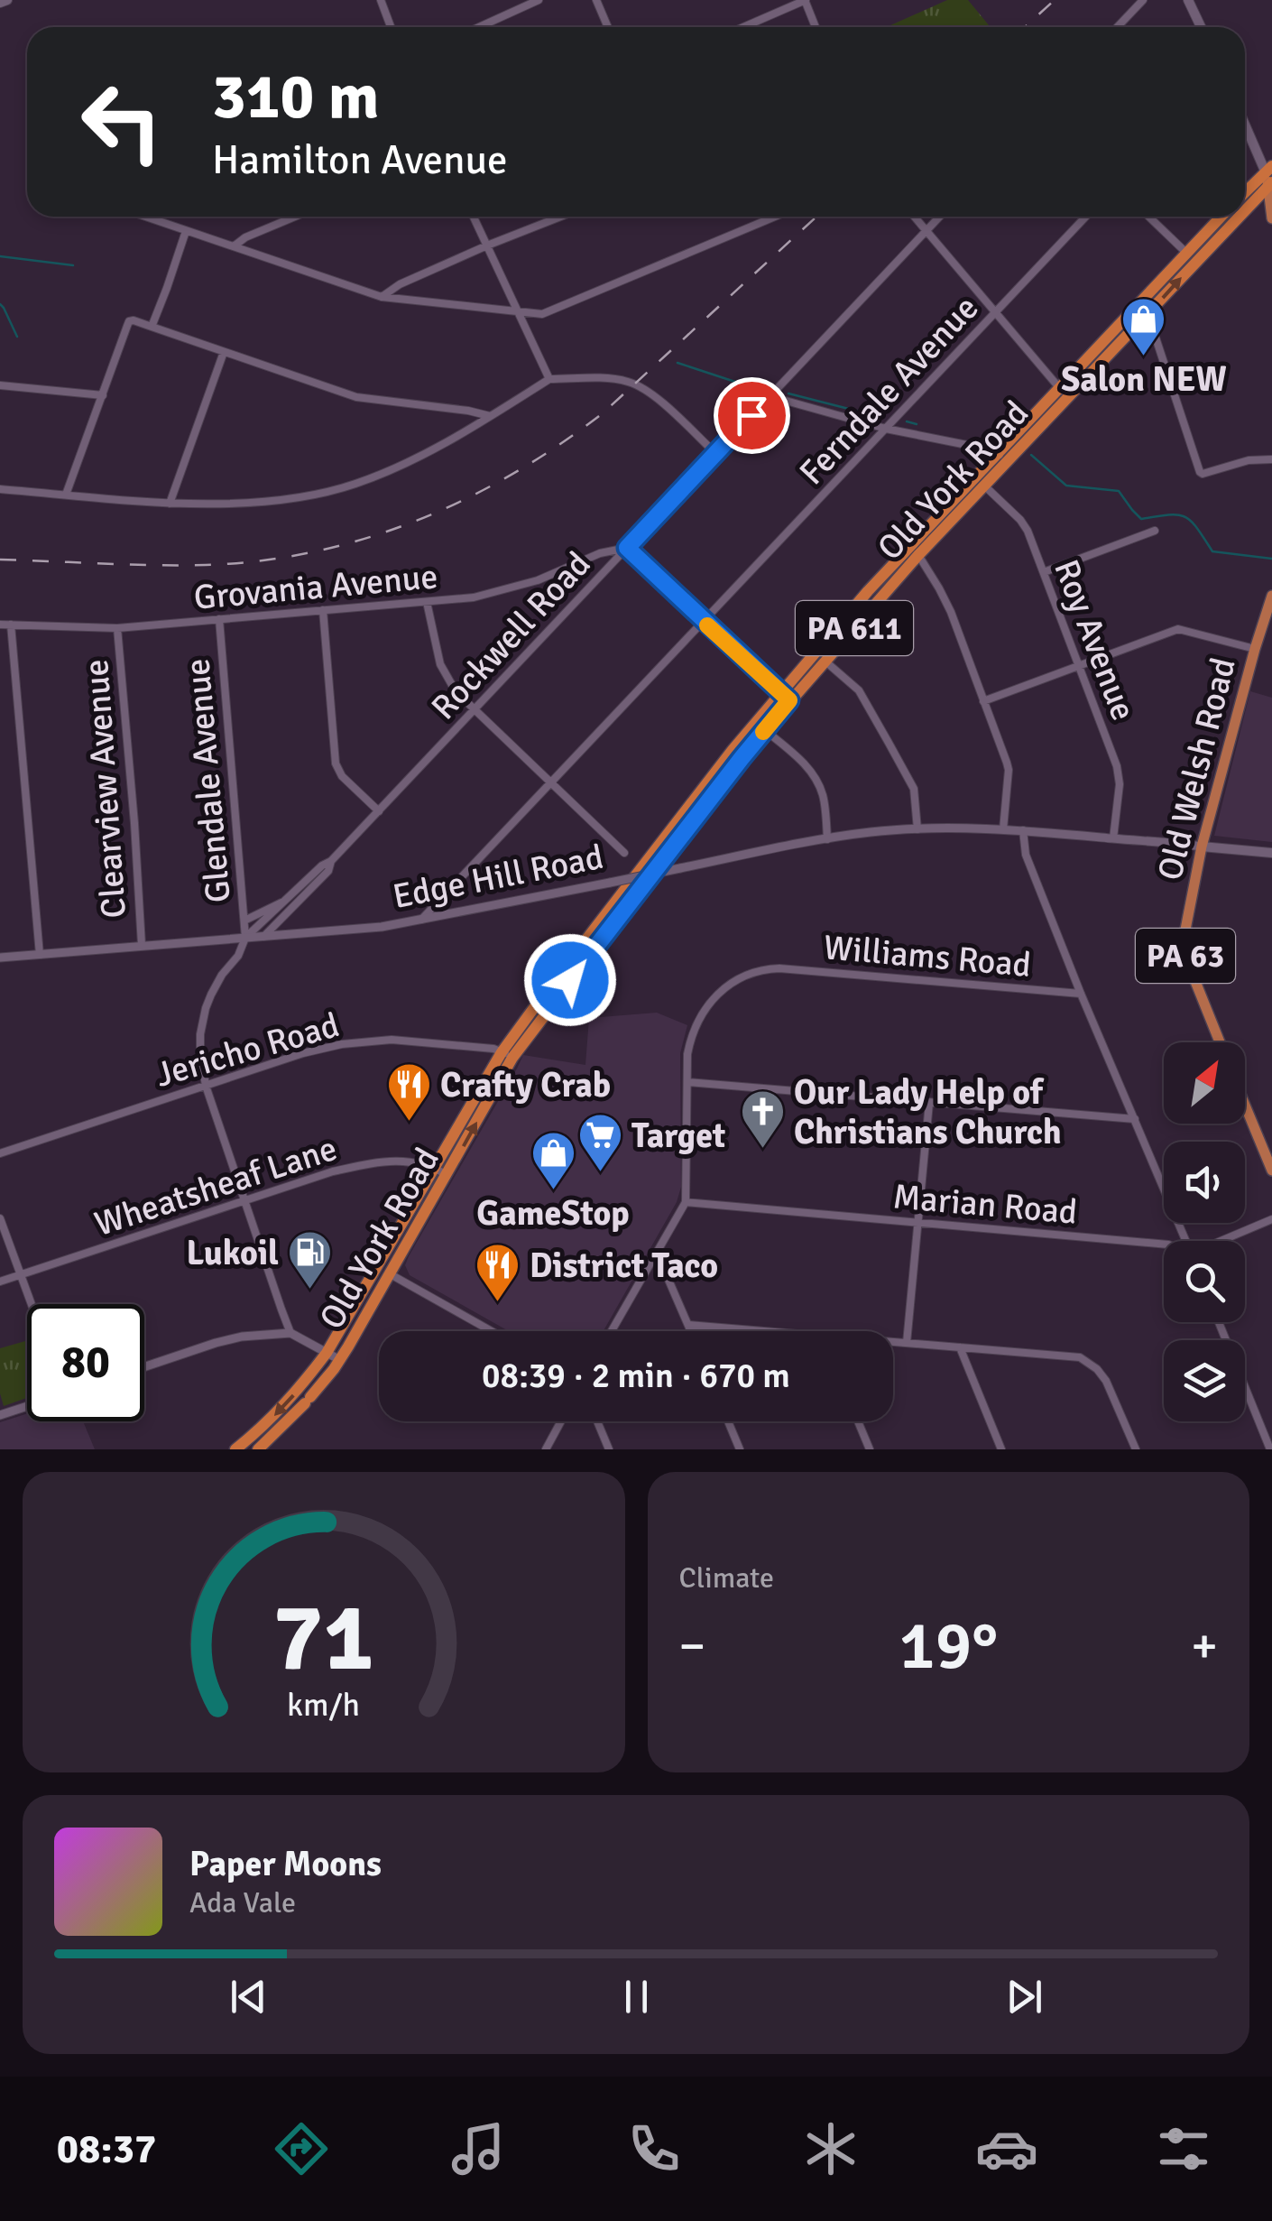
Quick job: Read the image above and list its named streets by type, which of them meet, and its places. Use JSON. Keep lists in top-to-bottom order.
{
  "streets": {
    "highway": ["Old York Road", "PA 611"],
    "main road": ["Old Welsh Road", "Edge Hill Road", "PA 63"],
    "street": [
      "Ferndale Avenue",
      "Grovania Avenue",
      "Rockwell Road",
      "Roy Avenue",
      "Glendale Avenue",
      "Clearview Avenue",
      "Williams Road",
      "Jericho Road",
      "Wheatsheaf Lane",
      "Marian Road"
    ]
  },
  "crossings": [
    ["Ferndale Avenue", "Edge Hill Road"],
    ["Old York Road", "Roy Avenue"],
    ["Old York Road", "Jericho Road"],
    ["Old York Road", "Wheatsheaf Lane"],
    ["Grovania Avenue", "Rockwell Road"],
    ["Grovania Avenue", "Glendale Avenue"],
    ["Grovania Avenue", "Clearview Avenue"],
    ["Rockwell Road", "Glendale Avenue"],
    ["Rockwell Road", "Edge Hill Road"],
    ["Rockwell Road", "Jericho Road"],
    ["Rockwell Road", "Wheatsheaf Lane"],
    ["Roy Avenue", "Edge Hill Road"],
    ["Old Welsh Road", "Edge Hill Road"],
    ["Glendale Avenue", "Edge Hill Road"],
    ["Clearview Avenue", "Edge Hill Road"]
  ],
  "places": {
    "shop": ["Salon NEW", "GameStop"],
    "restaurant": ["Crafty Crab", "District Taco"],
    "church": ["Our Lady Help of Christians Church"],
    "supermarket": ["Target"],
    "fuel station": ["Lukoil"]
  },
  "north": "top right",
  "page": {
    "turn": ["310 m", "Hamilton Avenue"],
    "limit": "80",
    "trip": "08:39 · 2 min · 670 m",
    "tile": "Climate",
    "heat": ["−", "19°", "+"],
    "song": ["Paper Moons", "Ada Vale"],
    "tabs": "08:37",
    "gauge": ["71", "km/h"]
  }
}
